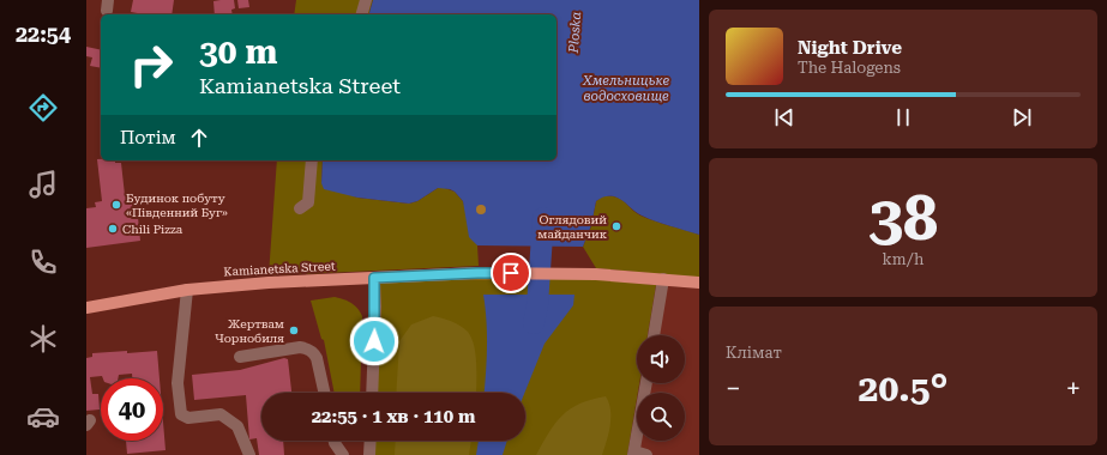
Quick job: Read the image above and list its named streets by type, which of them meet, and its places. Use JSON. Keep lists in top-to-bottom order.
{
  "streets": {
    "main road": ["Kamianetska Street"]
  },
  "water": ["Ploska", "Хмельницьке водосховище"],
  "places": [
    "Будинок побуту «Південний Буг»",
    "Оглядовий майданчик",
    "Chili Pizza",
    "Жертвам Чорнобиля"
  ],
  "page": {
    "tabs": "22:54",
    "turn": ["30 m", "Kamianetska Street"],
    "song": ["Night Drive", "The Halogens"],
    "then": "Потім",
    "tile": [
      ["38", "km/h"],
      "Клімат"
    ],
    "heat": ["−", "20.5°", "+"],
    "limit": "40",
    "trip": "22:55 · 1 хв · 110 m"
  }
}
